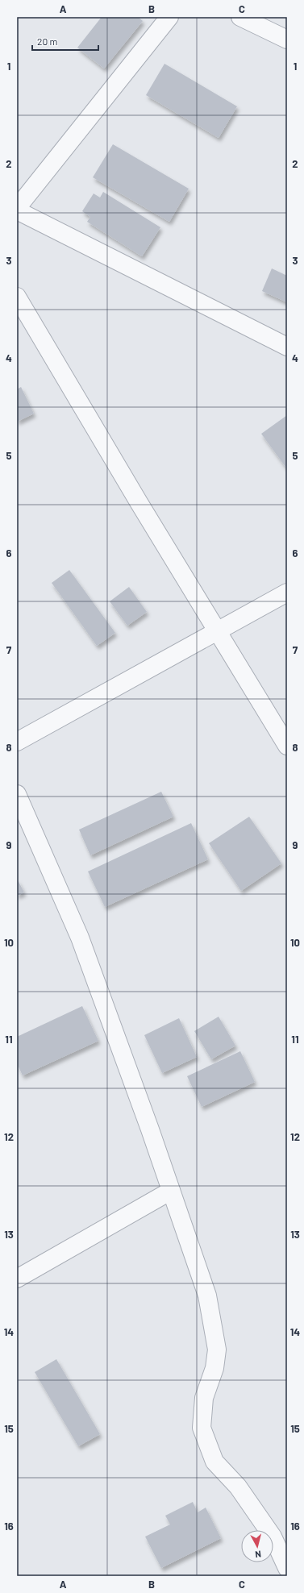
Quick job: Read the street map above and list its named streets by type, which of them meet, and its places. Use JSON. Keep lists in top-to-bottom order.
{
  "scale_bar": "20 m",
  "north": "bottom",
  "grid": {
    "columns": ["A", "B", "C"],
    "rows": [
      "1",
      "2",
      "3",
      "4",
      "5",
      "6",
      "7",
      "8",
      "9",
      "10",
      "11",
      "12",
      "13",
      "14",
      "15",
      "16"
    ]
  }
}
